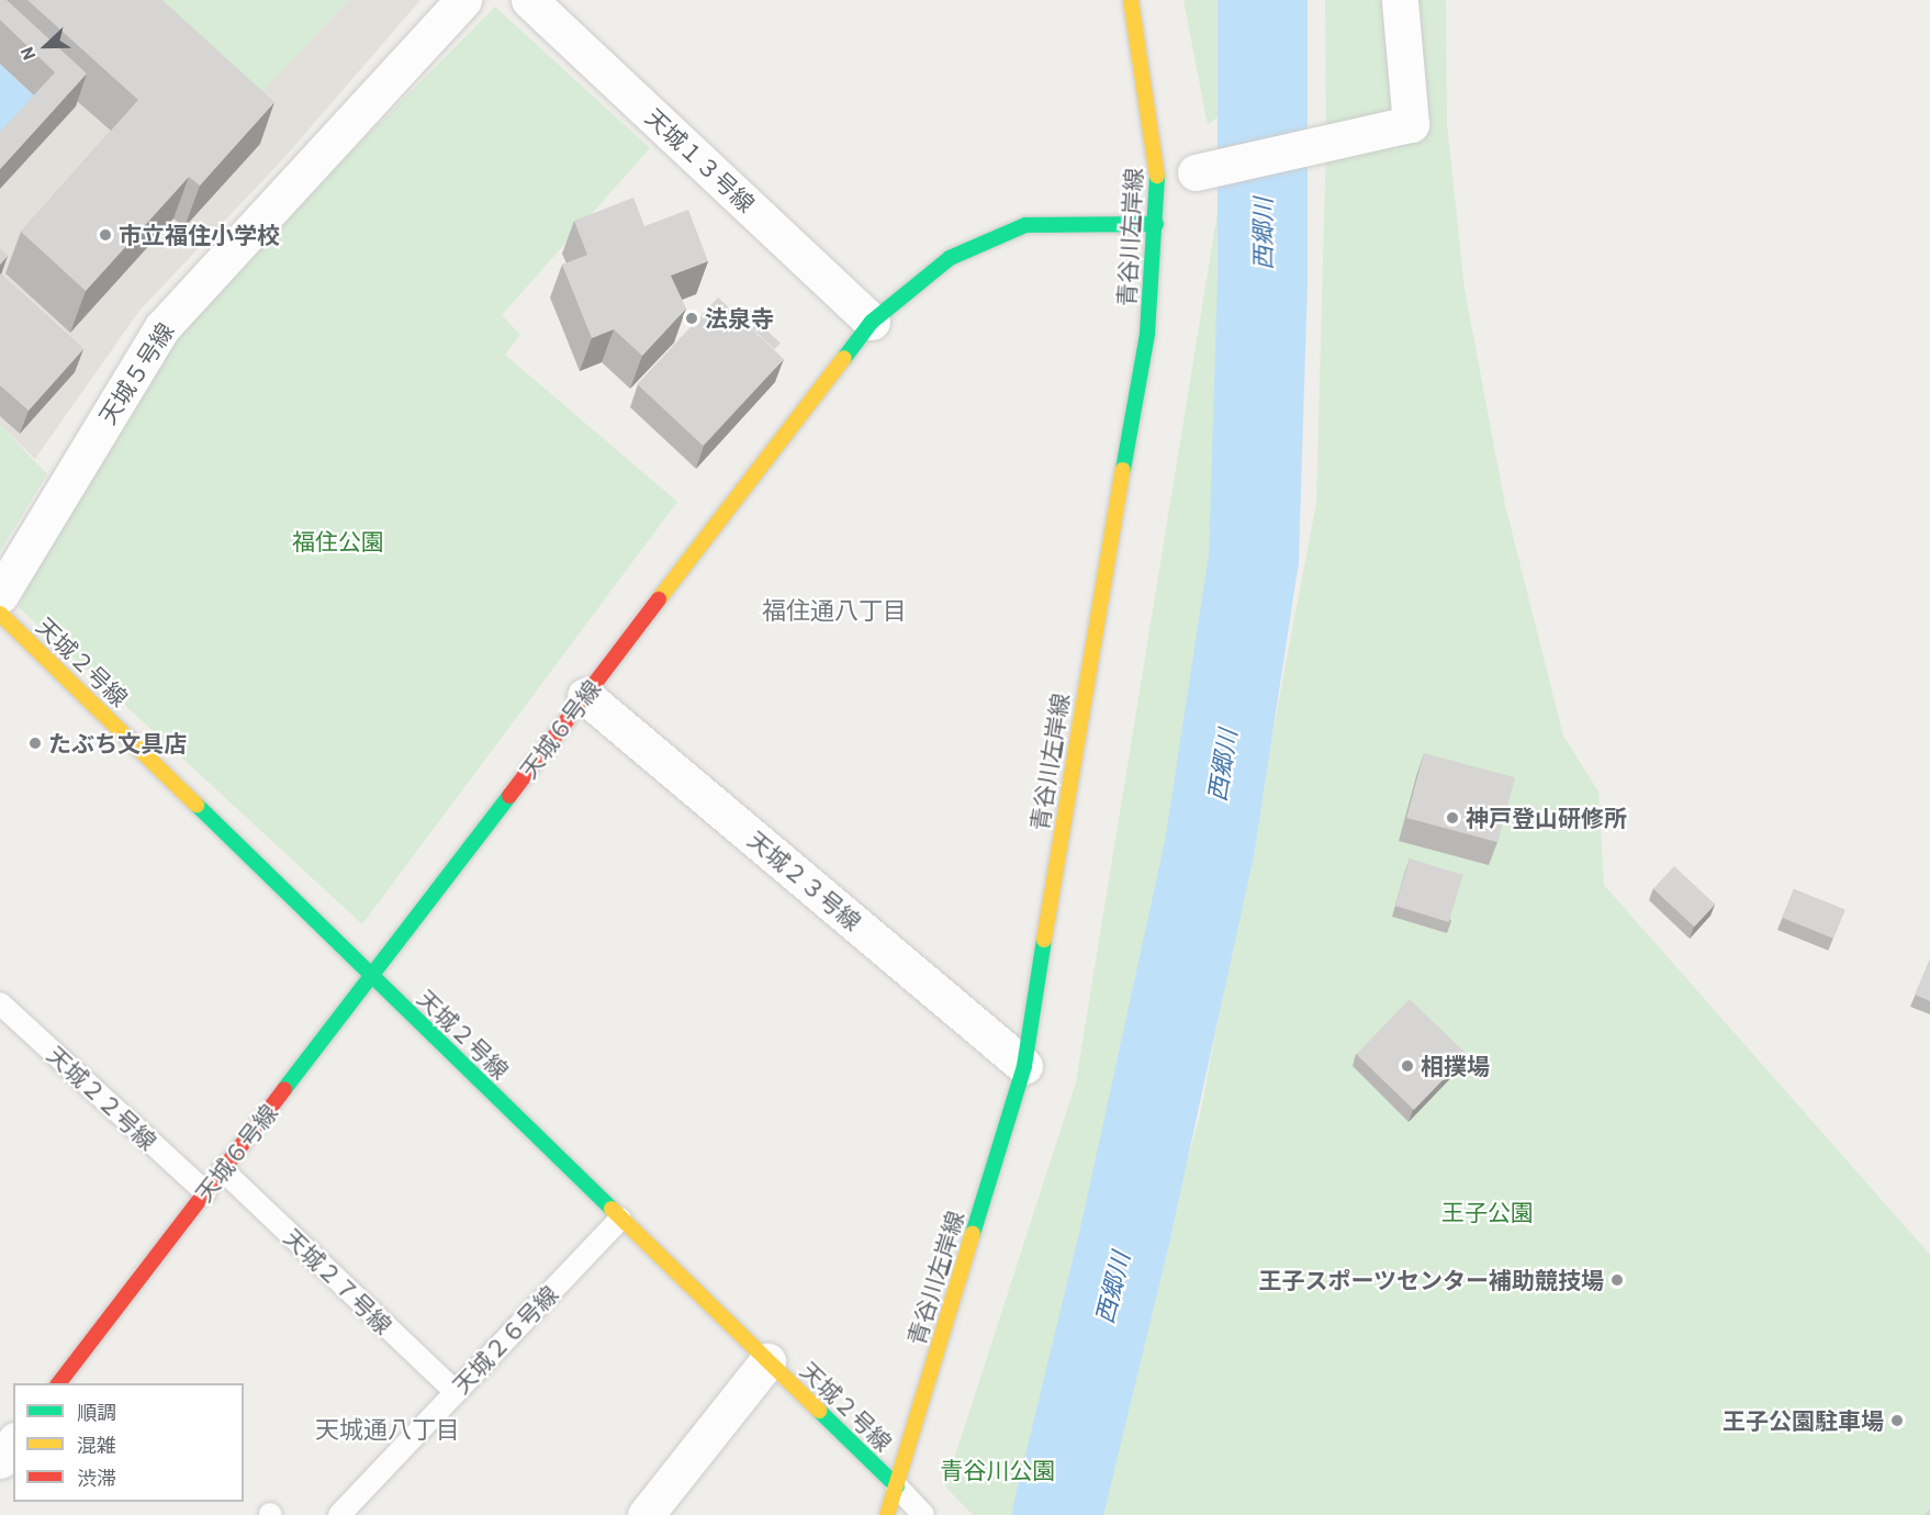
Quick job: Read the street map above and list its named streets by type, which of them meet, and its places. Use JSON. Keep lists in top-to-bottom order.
{
  "streets": {
    "street": [
      "天城１３号線",
      "青谷川左岸線",
      "天城５号線",
      "天城２号線",
      "天城６号線",
      "天城２３号線"
    ],
    "lane": ["天城２２号線", "天城２７号線", "天城２６号線"]
  },
  "crossings": [
    ["天城１３号線", "天城６号線"],
    ["青谷川左岸線", "天城２号線"],
    ["青谷川左岸線", "天城６号線"],
    ["青谷川左岸線", "天城２３号線"],
    ["天城２号線", "天城６号線"],
    ["天城２号線", "天城２６号線"],
    ["天城６号線", "天城２３号線"],
    ["天城６号線", "天城２２号線"],
    ["天城６号線", "天城２７号線"],
    ["天城２７号線", "天城２６号線"]
  ],
  "districts": ["福住通八丁目", "天城通八丁目"],
  "water": ["西郷川"],
  "parks": ["福住公園", "王子公園", "青谷川公園"],
  "places": [
    "市立福住小学校",
    "法泉寺",
    "たぶち文具店",
    "神戸登山研修所",
    "相撲場",
    "王子スポーツセンター補助競技場",
    "王子公園駐車場"
  ],
  "legend": ["順調", "混雑", "渋滞"],
  "north": "left"
}
